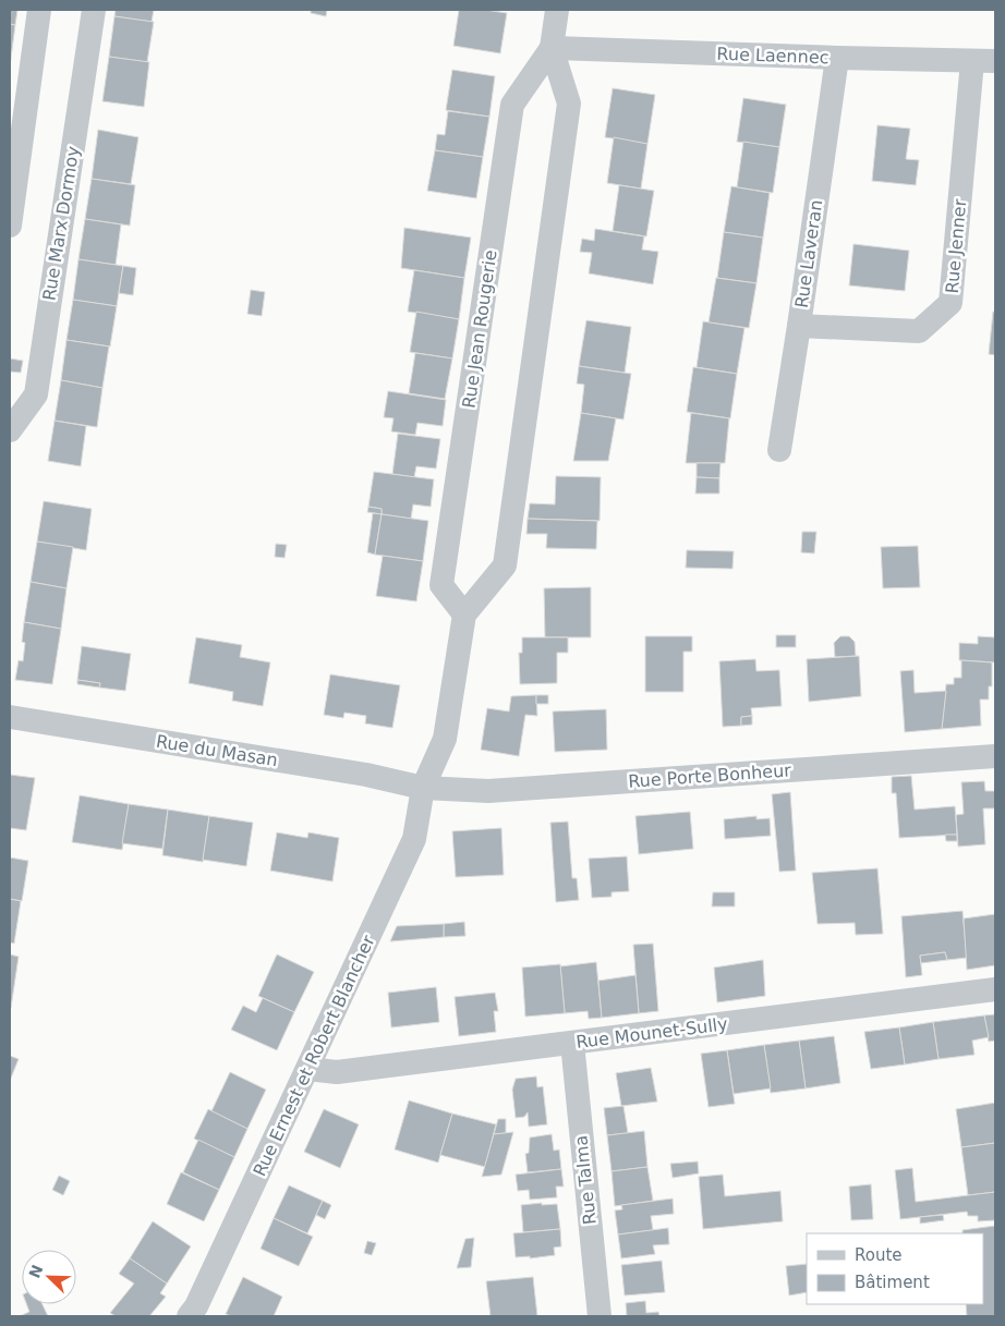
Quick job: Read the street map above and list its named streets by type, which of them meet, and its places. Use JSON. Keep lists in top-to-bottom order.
{
  "streets": {
    "street": [
      "Rue Laennec",
      "Rue Marx Dormoy",
      "Rue Jenner",
      "Rue Laveran",
      "Rue Jean Rougerie",
      "Rue du Masan",
      "Rue Porte Bonheur",
      "Rue Mounet-Sully",
      "Rue Ernest et Robert Blancher",
      "Rue Talma"
    ]
  },
  "crossings": [
    ["Rue Laennec", "Rue Jenner"],
    ["Rue Laennec", "Rue Laveran"],
    ["Rue Laennec", "Rue Jean Rougerie"],
    ["Rue Jenner", "Rue Laveran"],
    ["Rue du Masan", "Rue Porte Bonheur"],
    ["Rue du Masan", "Rue Ernest et Robert Blancher"],
    ["Rue Porte Bonheur", "Rue Ernest et Robert Blancher"],
    ["Rue Mounet-Sully", "Rue Ernest et Robert Blancher"],
    ["Rue Mounet-Sully", "Rue Talma"]
  ],
  "legend": ["Route", "Bâtiment"],
  "north": "top left"
}
